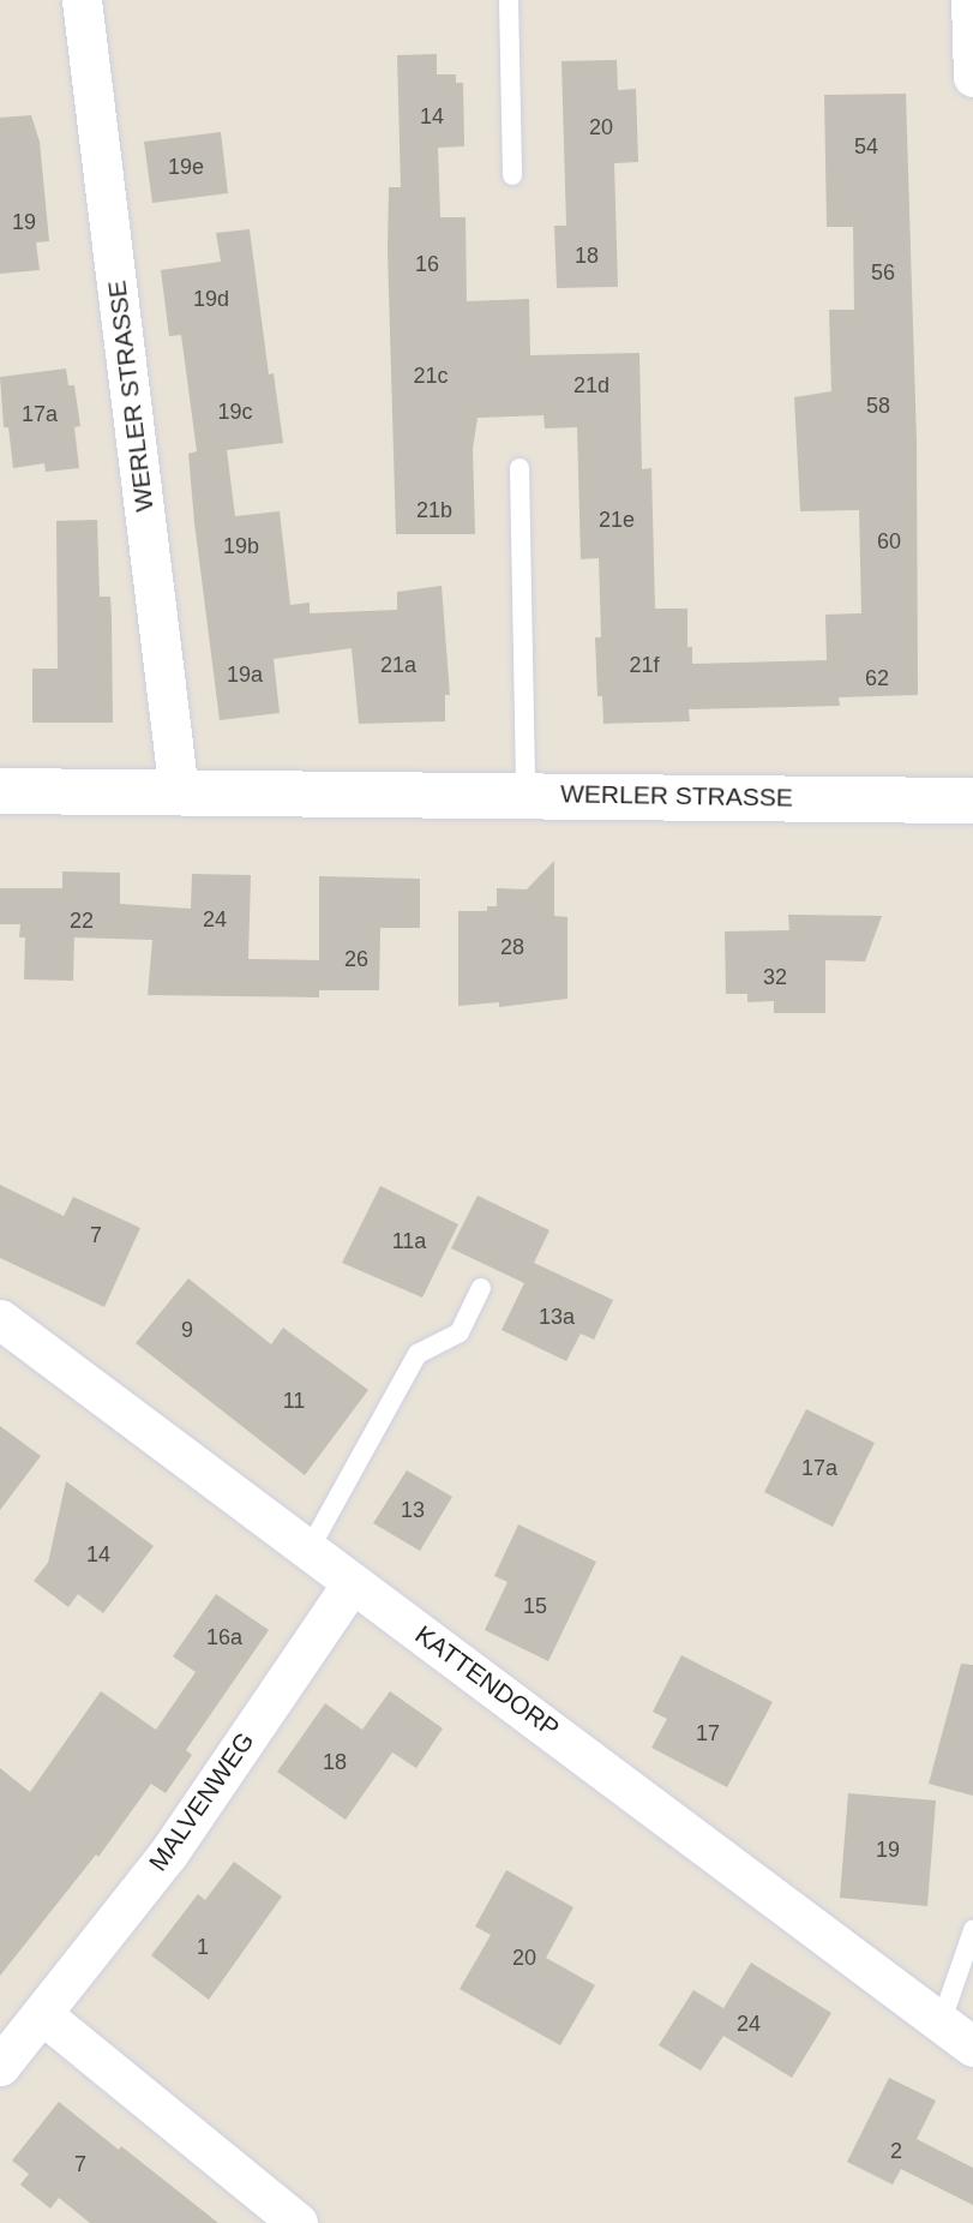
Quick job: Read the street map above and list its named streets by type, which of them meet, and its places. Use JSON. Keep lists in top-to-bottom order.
{
  "streets": {
    "main road": ["WERLER STRASSE"],
    "street": ["KATTENDORP", "MALVENWEG"]
  },
  "crossings": [
    ["KATTENDORP", "MALVENWEG"]
  ],
  "house_numbers": [
    "14",
    "20",
    "54",
    "19e",
    "19",
    "18",
    "16",
    "56",
    "19d",
    "21c",
    "21d",
    "58",
    "19c",
    "17a",
    "21b",
    "21e",
    "60",
    "19b",
    "21a",
    "21f",
    "19a",
    "62",
    "24",
    "22",
    "28",
    "26",
    "32",
    "7",
    "11a",
    "13a",
    "9",
    "11",
    "17a",
    "13",
    "14",
    "15",
    "16a",
    "17",
    "18",
    "19",
    "1",
    "20",
    "24",
    "2",
    "7"
  ]
}
